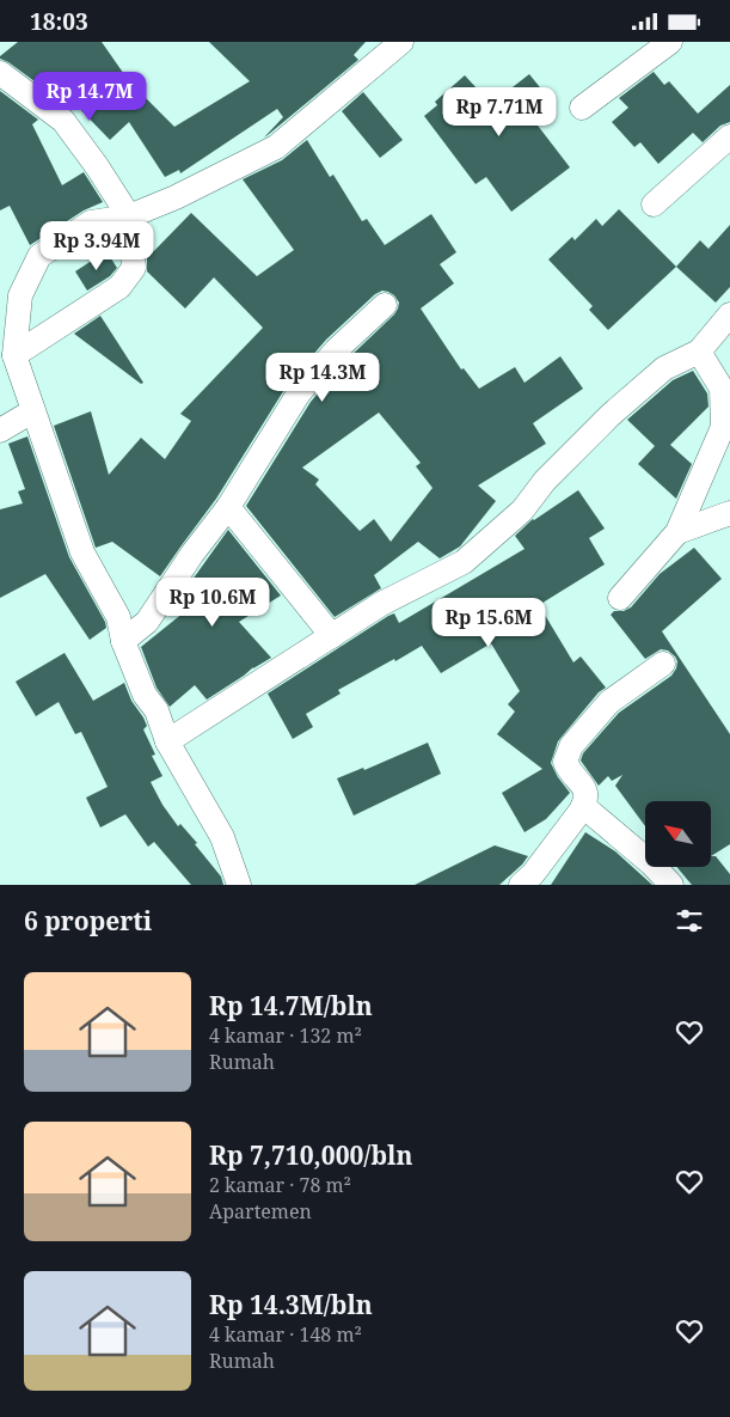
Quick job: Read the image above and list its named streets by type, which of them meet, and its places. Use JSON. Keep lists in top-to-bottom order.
{
  "north": "top left",
  "page": {
    "status": "18:03",
    "price": [
      "Rp 14.7M",
      "Rp 7.71M",
      "Rp 3.94M",
      "Rp 14.3M",
      "Rp 10.6M",
      "Rp 15.6M"
    ],
    "heading": "6 properti",
    "list": [
      {
        "name": "Rp 14.7M/bln",
        "note": "4 kamar · 132 m² · Rumah"
      },
      {
        "name": "Rp 7,710,000/bln",
        "note": "2 kamar · 78 m² · Apartemen"
      },
      {
        "name": "Rp 14.3M/bln",
        "note": "4 kamar · 148 m² · Rumah"
      }
    ]
  }
}
